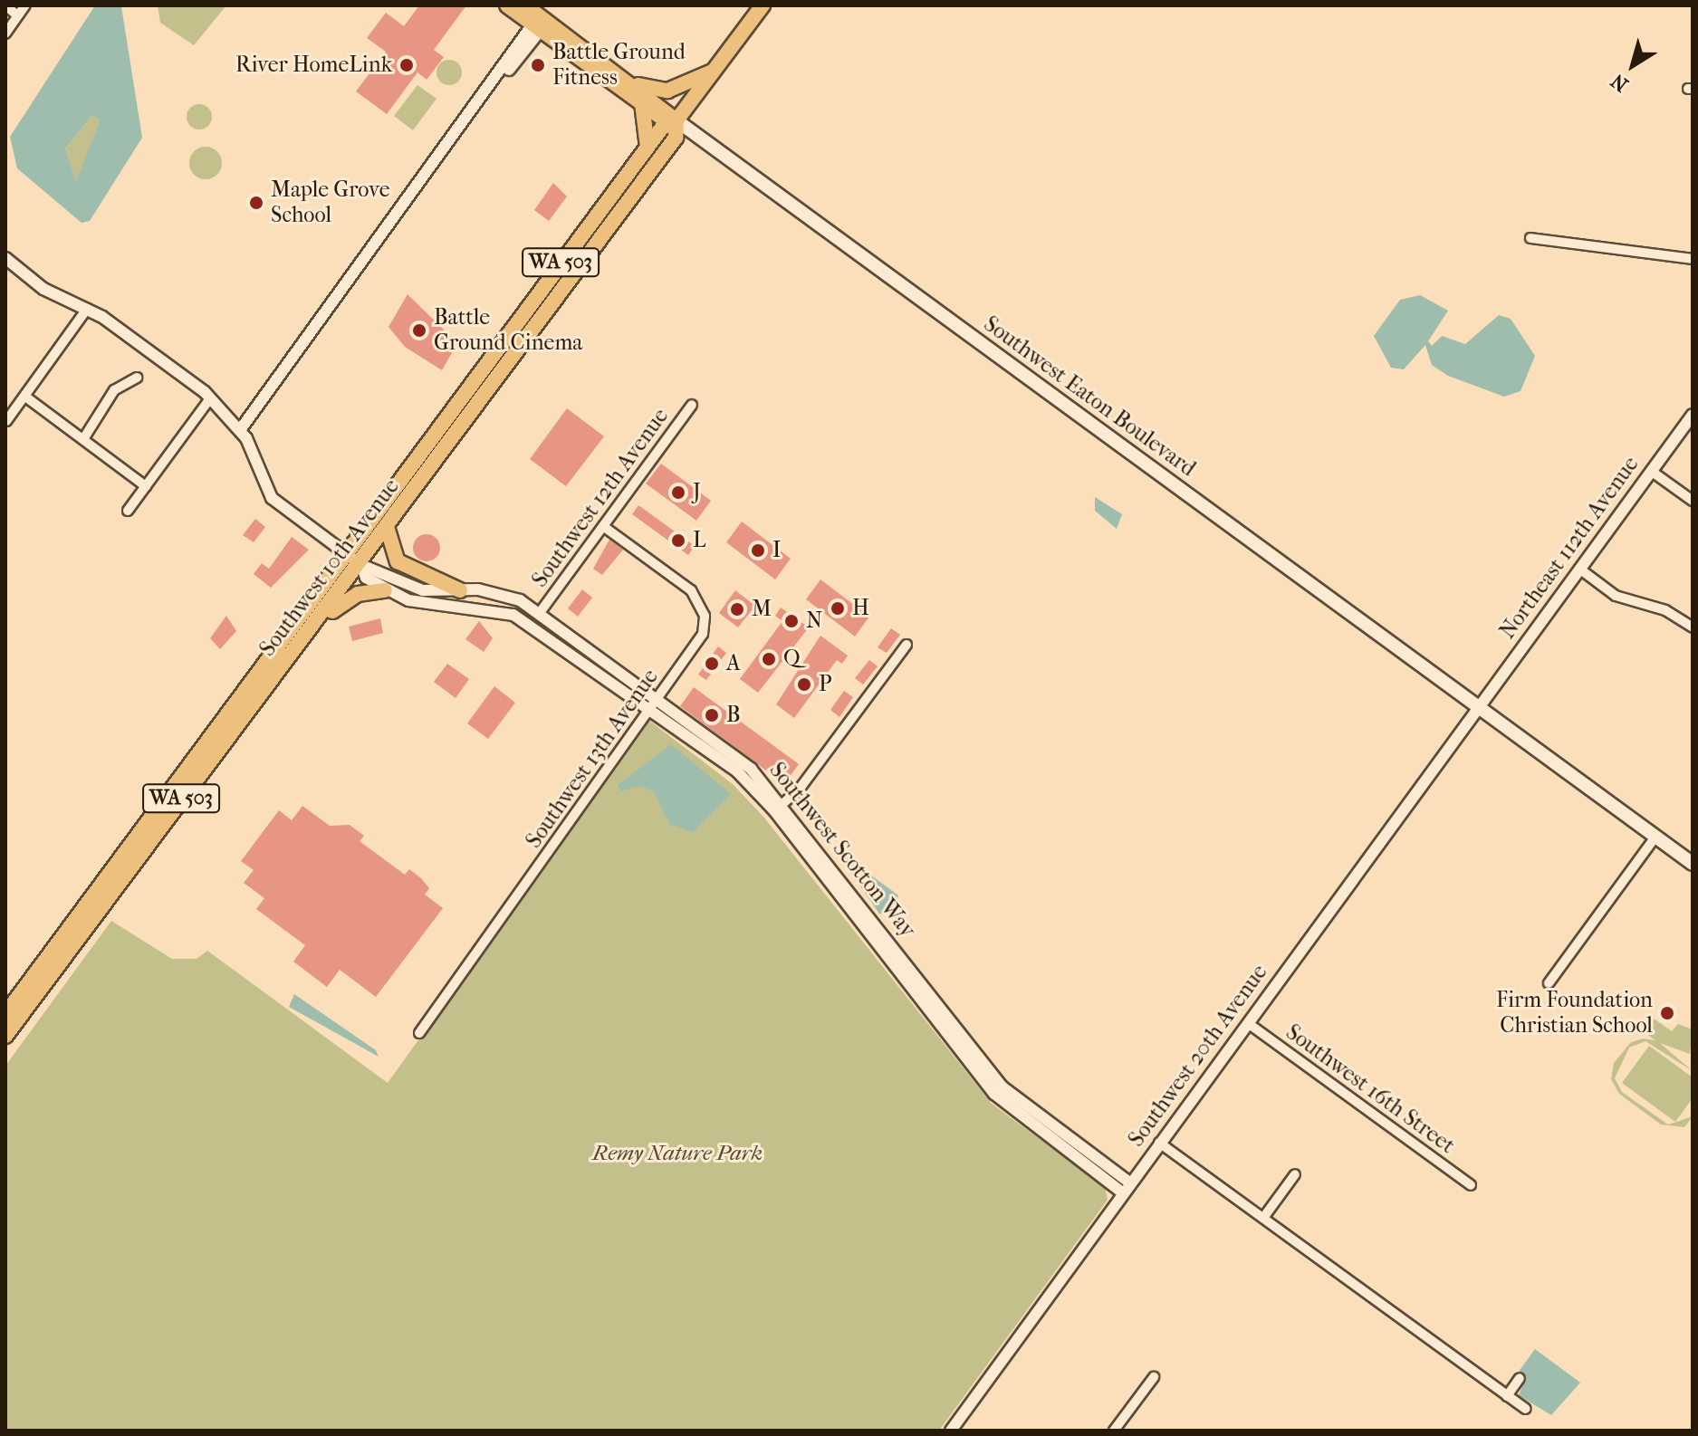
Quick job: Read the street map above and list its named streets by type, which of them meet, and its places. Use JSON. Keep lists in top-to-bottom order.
{
  "streets": {
    "main road": ["WA 503", "Southwest Eaton Boulevard", "Southwest 10th Avenue"],
    "street": [
      "Southwest 12th Avenue",
      "Northeast 112th Avenue",
      "Southwest 13th Avenue",
      "Southwest Scotton Way",
      "Southwest 20th Avenue",
      "Southwest 16th Street"
    ]
  },
  "crossings": [
    ["Southwest Eaton Boulevard", "Northeast 112th Avenue"],
    ["Southwest Eaton Boulevard", "Southwest 10th Avenue"],
    ["Southwest Eaton Boulevard", "Southwest 20th Avenue"],
    ["Southwest 12th Avenue", "Southwest 13th Avenue"],
    ["Southwest 12th Avenue", "Southwest Scotton Way"],
    ["Northeast 112th Avenue", "Southwest 20th Avenue"],
    ["Southwest 10th Avenue", "Southwest Scotton Way"],
    ["Southwest 13th Avenue", "Southwest Scotton Way"],
    ["Southwest Scotton Way", "Southwest 20th Avenue"],
    ["Southwest 20th Avenue", "Southwest 16th Street"]
  ],
  "parks": ["Remy Nature Park"],
  "places": [
    "River HomeLink",
    "Battle Ground Fitness",
    "Maple Grove School",
    "Battle Ground Cinema",
    "J",
    "L",
    "I",
    "H",
    "M",
    "N",
    "Q",
    "A",
    "P",
    "B",
    "Firm Foundation Christian School"
  ],
  "north": "bottom left"
}
